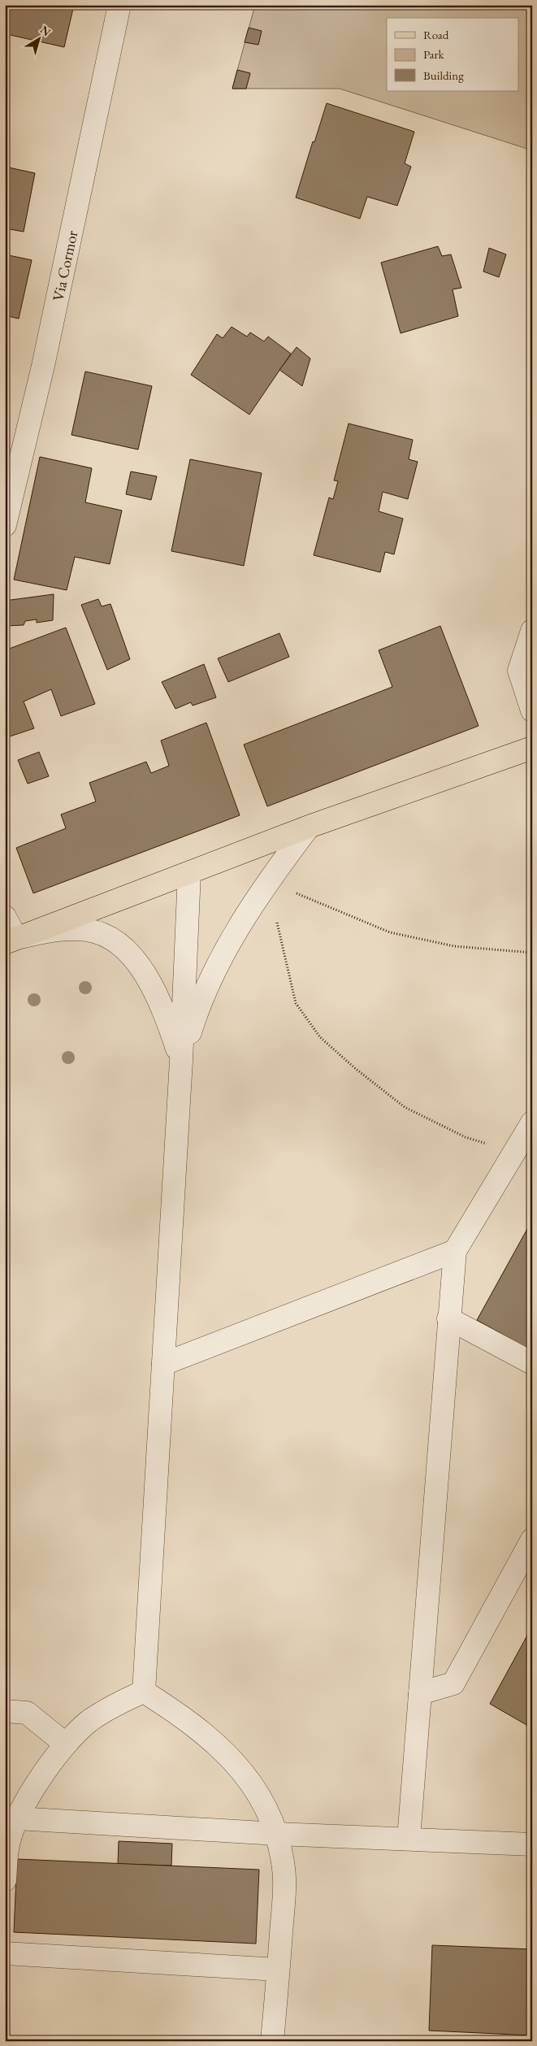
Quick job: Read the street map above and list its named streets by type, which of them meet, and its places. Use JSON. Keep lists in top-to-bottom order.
{
  "streets": {
    "street": ["Via Cormor"]
  },
  "legend": ["Road", "Park", "Building"],
  "north": "top right"
}
